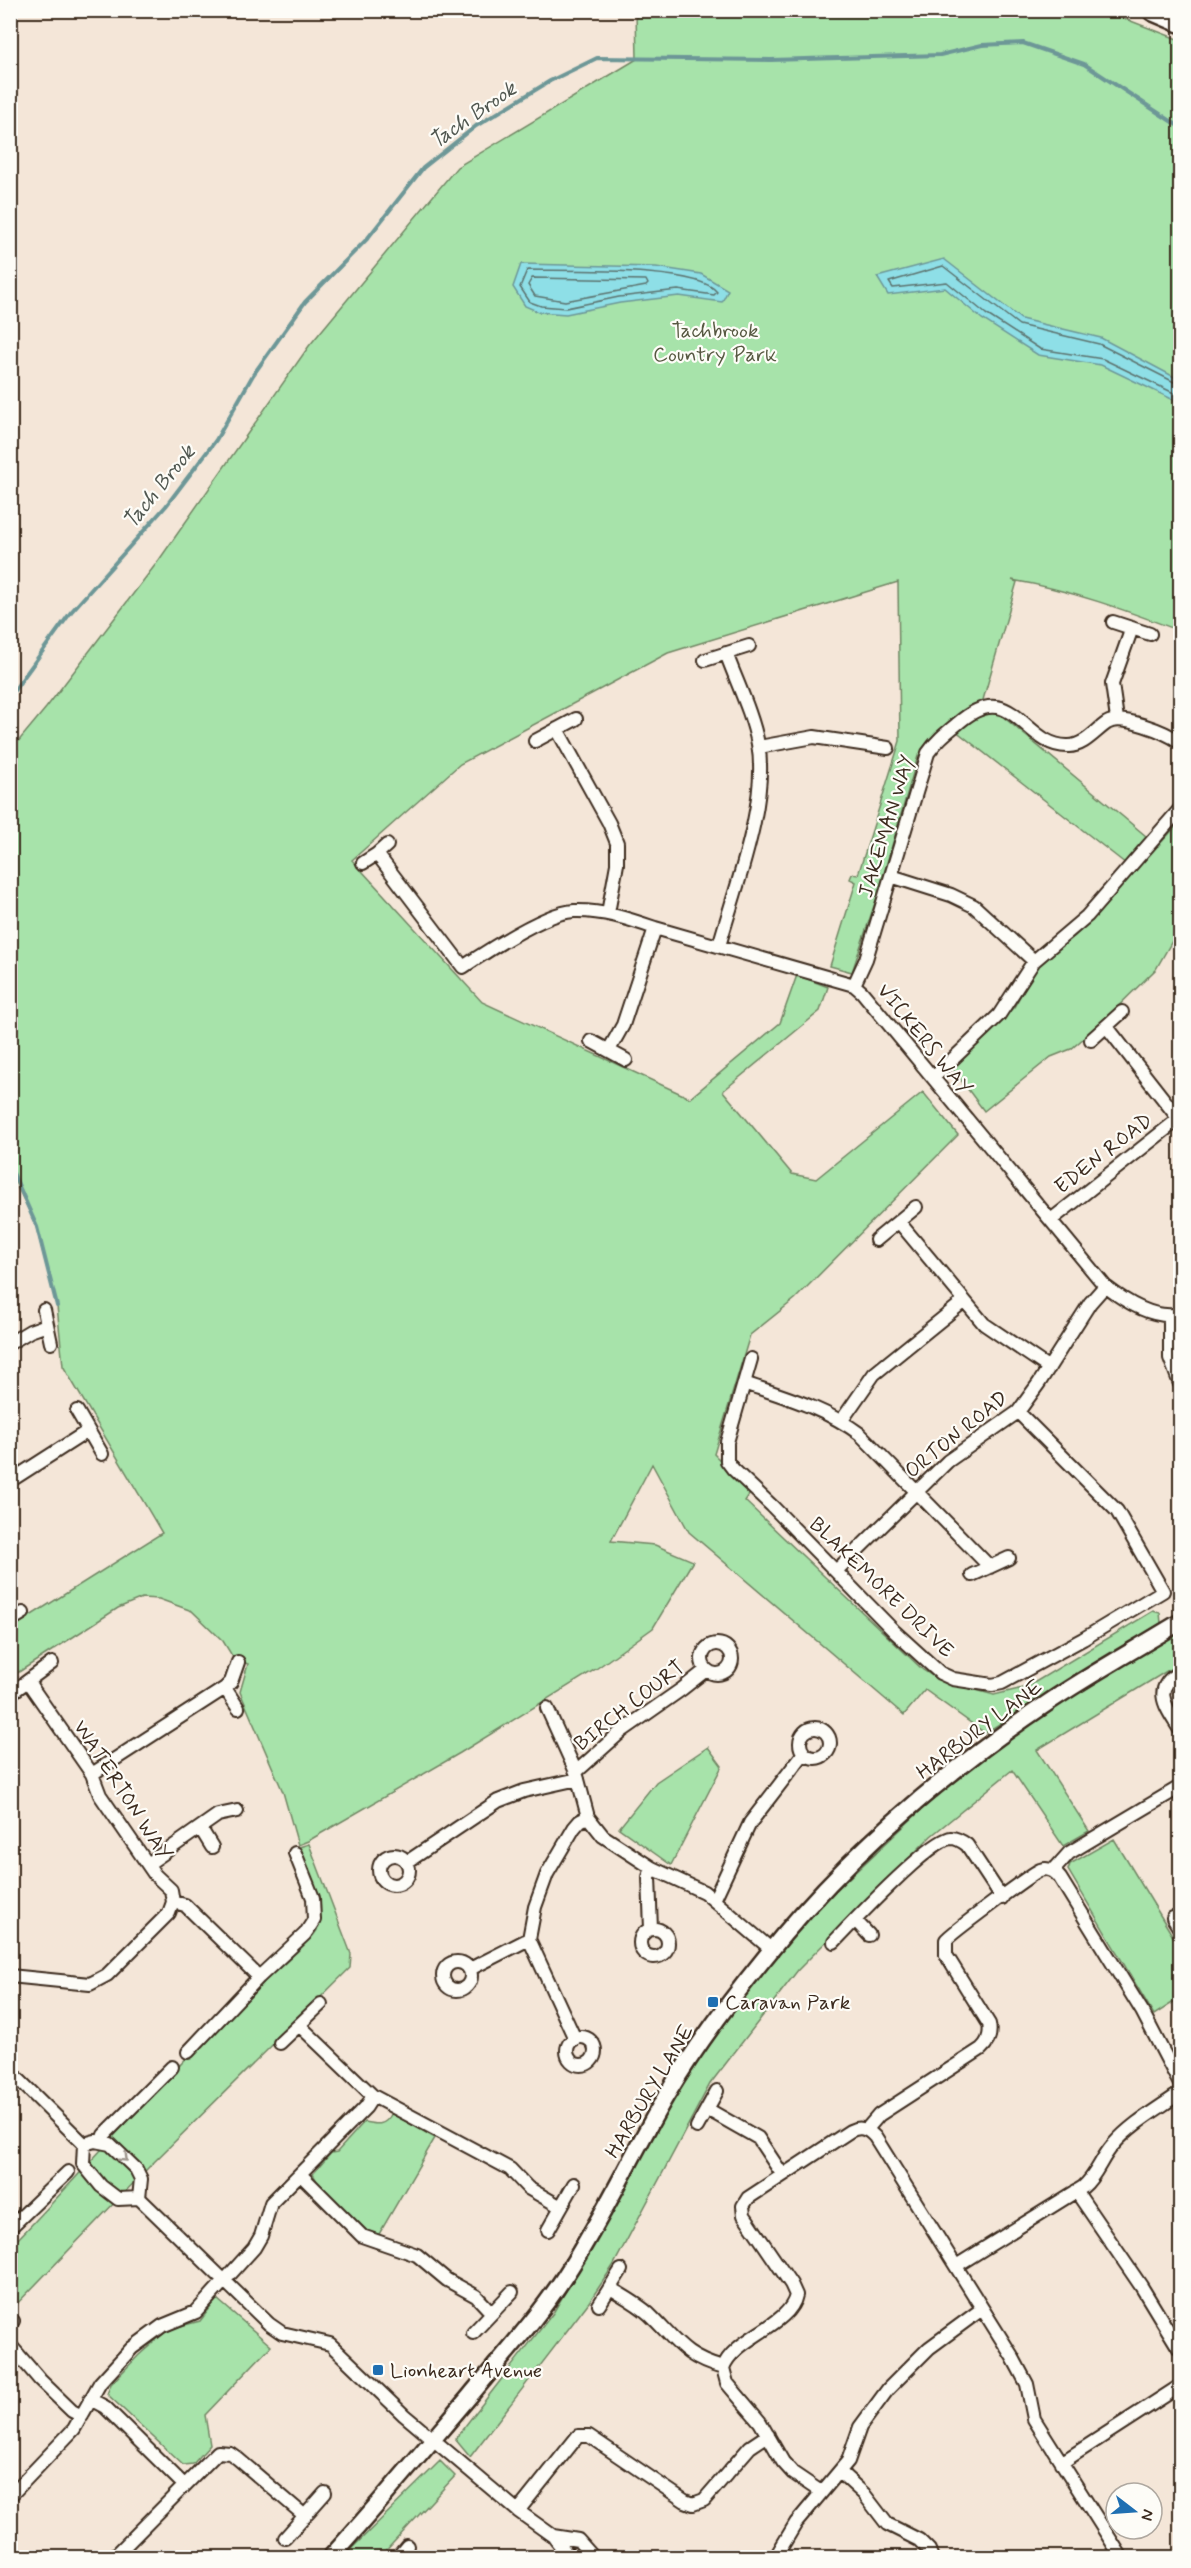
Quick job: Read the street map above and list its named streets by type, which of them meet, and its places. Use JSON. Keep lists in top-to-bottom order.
{
  "streets": {
    "street": [
      "JAKEMAN WAY",
      "VICKERS WAY",
      "EDEN ROAD",
      "ORTON ROAD",
      "BLAKEMORE DRIVE",
      "BIRCH COURT",
      "HARBURY LANE",
      "WATERTON WAY"
    ]
  },
  "crossings": [
    ["JAKEMAN WAY", "VICKERS WAY"],
    ["VICKERS WAY", "EDEN ROAD"],
    ["VICKERS WAY", "ORTON ROAD"],
    ["ORTON ROAD", "BLAKEMORE DRIVE"]
  ],
  "water": ["Tach Brook"],
  "parks": ["Tachbrook Country Park"],
  "places": {
    "transit": ["Caravan Park", "Lionheart Avenue"]
  },
  "north": "right"
}
